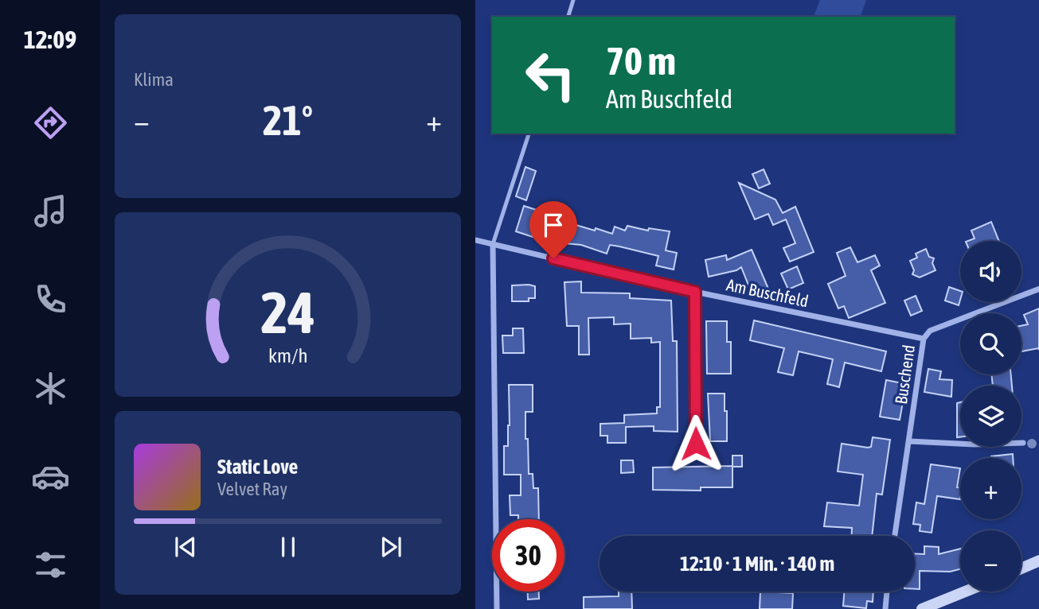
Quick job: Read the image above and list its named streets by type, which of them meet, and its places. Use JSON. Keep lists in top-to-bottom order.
{
  "streets": {
    "street": ["Am Buschfeld", "Buschend"]
  },
  "crossings": [
    ["Am Buschfeld", "Buschend"]
  ],
  "page": {
    "tabs": "12:09",
    "tile": "Klima",
    "turn": ["70 m", "Am Buschfeld"],
    "heat": ["−", "21°", "+"],
    "map_buttons": ["+", "−"],
    "song": ["Static Love", "Velvet Ray"],
    "limit": "30",
    "trip": "12:10 · 1 Min. · 140 m",
    "gauge": ["24", "km/h"]
  }
}
